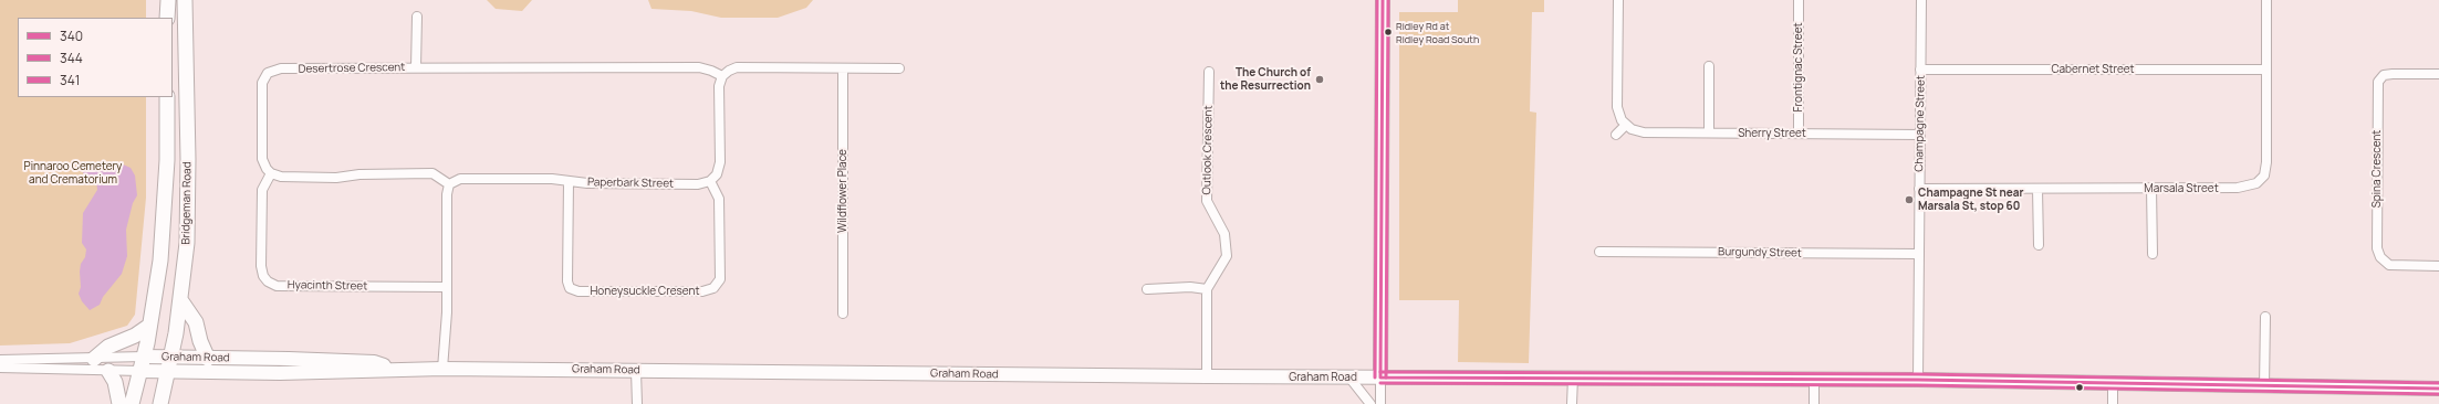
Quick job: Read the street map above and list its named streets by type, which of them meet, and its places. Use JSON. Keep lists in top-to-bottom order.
{
  "streets": {
    "main road": ["Bridgeman Road"],
    "street": [
      "Frontignac Street",
      "Desertrose Crescent",
      "Cabernet Street",
      "Champagne Street",
      "Sherry Street",
      "Outlook Crescent",
      "Spina Crescent",
      "Paperbark Street",
      "Marsala Street",
      "Wildflower Place",
      "Burgundy Street",
      "Hyacinth Street",
      "Honeysuckle Cresent",
      "Graham Road"
    ]
  },
  "crossings": [
    ["Frontignac Street", "Sherry Street"],
    ["Desertrose Crescent", "Hyacinth Street"],
    ["Cabernet Street", "Champagne Street"],
    ["Cabernet Street", "Marsala Street"],
    ["Champagne Street", "Sherry Street"],
    ["Champagne Street", "Marsala Street"],
    ["Champagne Street", "Burgundy Street"],
    ["Champagne Street", "Graham Road"],
    ["Paperbark Street", "Honeysuckle Cresent"],
    ["Bridgeman Road", "Graham Road"]
  ],
  "parks": ["Pinnaroo Cemetery and Crematorium"],
  "places": ["Ridley Rd at Ridley Road South", "The Church of the Resurrection", "Champagne St near Marsala St, stop 60"],
  "lines": ["transit line 340", "transit line 344", "transit line 341"],
  "legend": ["340", "344", "341"]
}
